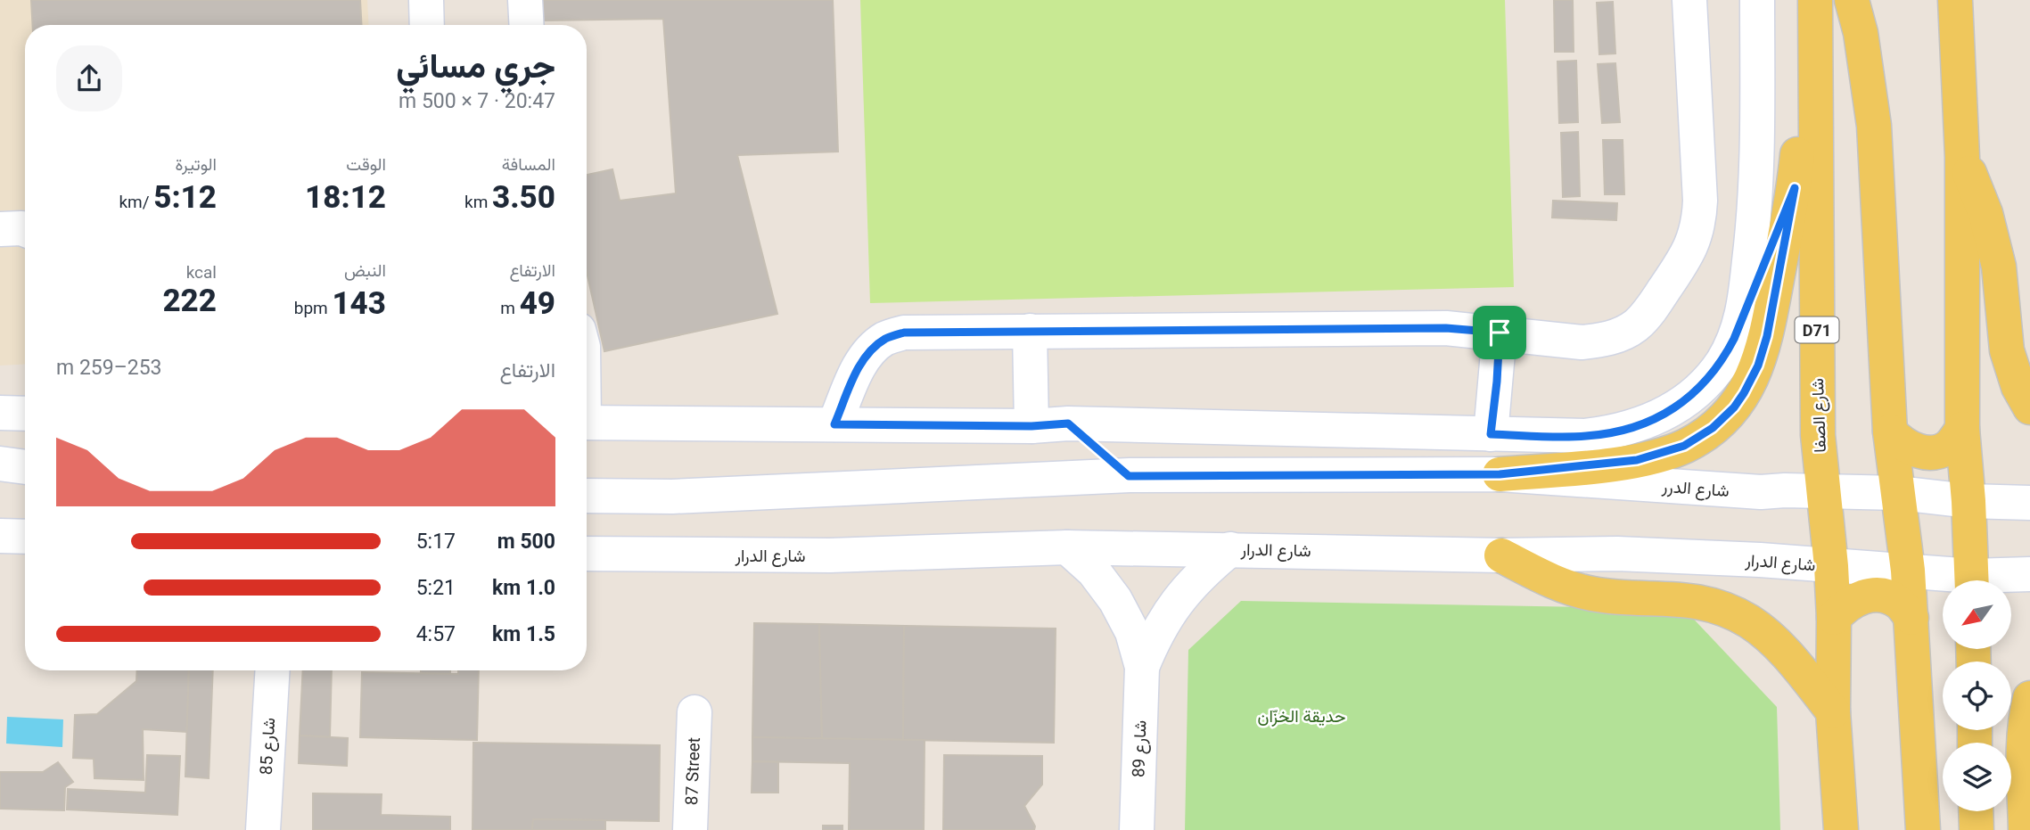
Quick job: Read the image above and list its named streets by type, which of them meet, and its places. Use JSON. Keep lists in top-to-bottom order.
{
  "streets": {
    "main road": ["D71", "شارع الصفا"],
    "street": [
      "شارع الدرر",
      "شارع الدرار",
      "شارع 85",
      "شارع 89",
      "87 Street"
    ]
  },
  "crossings": [
    ["شارع الصفا", "شارع الدرر"],
    ["شارع الصفا", "شارع الدرار"],
    ["شارع الدرار", "شارع 89"]
  ],
  "parks": ["حديقة الخزّان"],
  "north": "bottom left",
  "page": {
    "heading": ["جري مسائي", "20:47 · 7 × 500 m"],
    "stats": [
      ["المسافة", "3.50 km"],
      ["الوقت", "18:12"],
      ["الوتيرة", "5:12 /km"],
      ["الارتفاع", "49 m"],
      ["النبض", "143 bpm"],
      ["kcal", "222"]
    ],
    "chart": ["الارتفاع", "253–259 m"],
    "list": [
      {
        "name": "500 m",
        "note": "5:17"
      },
      {
        "name": "1.0 km",
        "note": "5:21"
      },
      {
        "name": "1.5 km",
        "note": "4:57"
      }
    ]
  }
}
